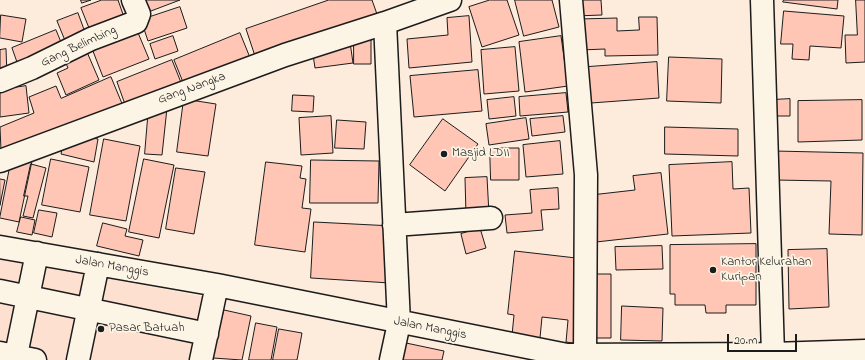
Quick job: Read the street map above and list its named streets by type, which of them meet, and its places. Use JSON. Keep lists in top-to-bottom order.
{
  "streets": {
    "street": ["Gang Belimbing", "Gang Nangka", "Jalan Manggis"]
  },
  "places": ["Masjid LDII", "Kantor Kelurahan Kuripan", "Pasar Batuah"],
  "scale_bar": "20 m"
}
